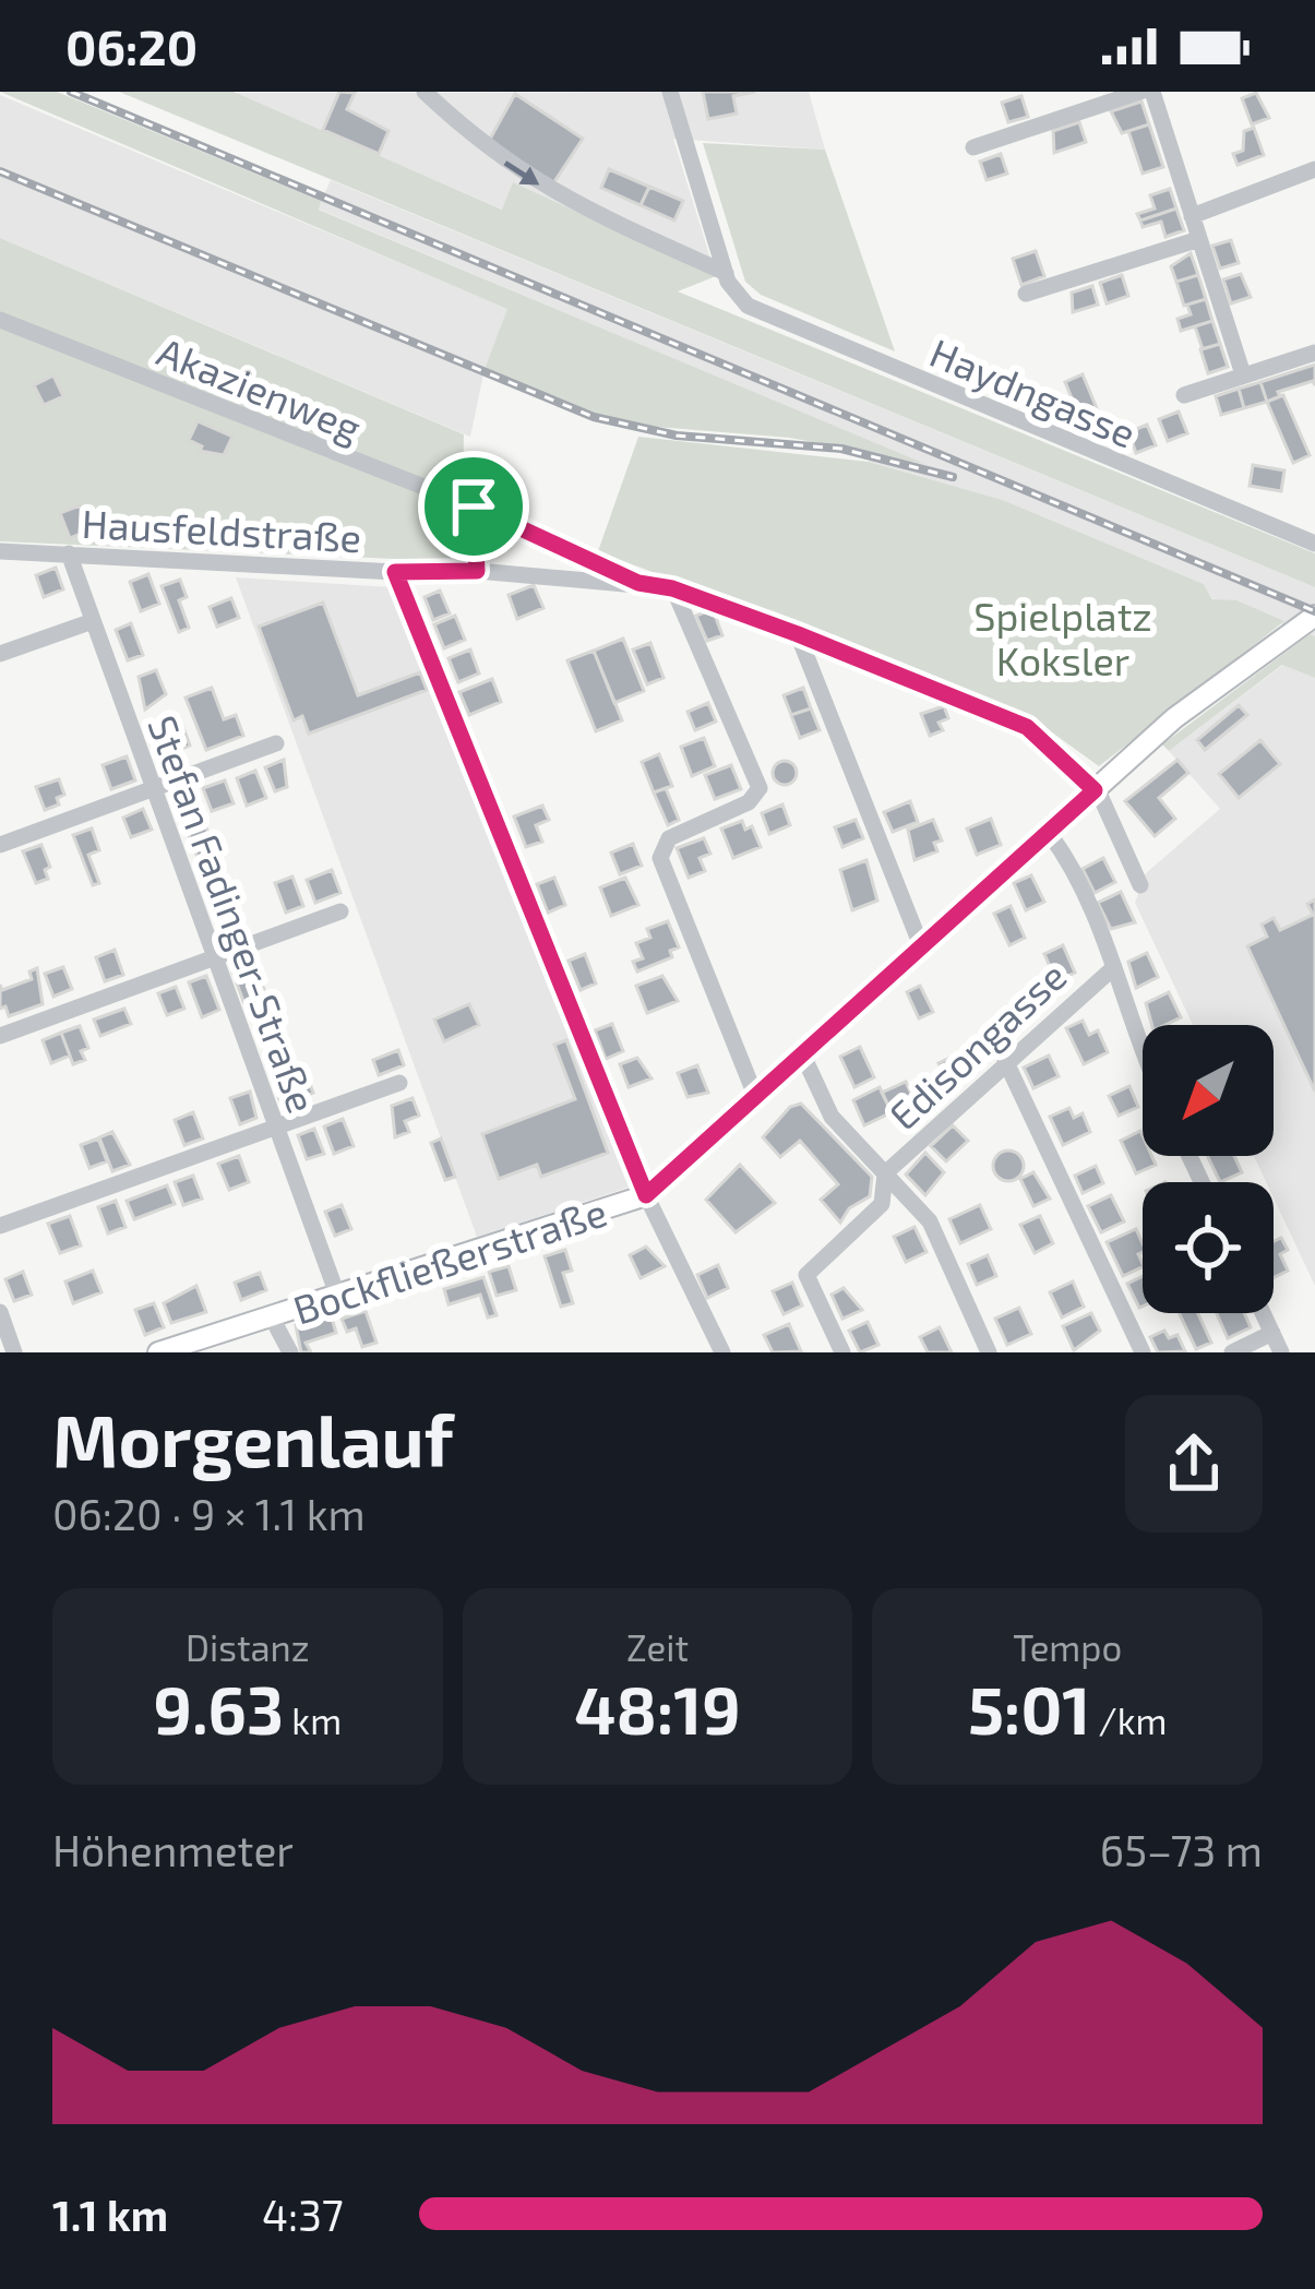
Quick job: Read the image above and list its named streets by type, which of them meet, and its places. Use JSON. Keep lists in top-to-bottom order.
{
  "streets": {
    "main road": ["Bockfließerstraße"],
    "street": [
      "Akazienweg",
      "Haydngasse",
      "Hausfeldstraße",
      "Stefan Fadinger-Straße",
      "Edisongasse"
    ]
  },
  "crossings": [
    ["Akazienweg", "Hausfeldstraße"],
    ["Hausfeldstraße", "Stefan Fadinger-Straße"],
    ["Hausfeldstraße", "Bockfließerstraße"],
    ["Stefan Fadinger-Straße", "Bockfließerstraße"]
  ],
  "one_way": ["Haydngasse"],
  "parks": ["Spielplatz Koksler"],
  "north": "bottom left",
  "page": {
    "status": "06:20",
    "heading": ["Morgenlauf", "06:20 · 9 × 1.1 km"],
    "stats": [
      ["Distanz", "9.63 km"],
      ["Zeit", "48:19"],
      ["Tempo", "5:01 /km"]
    ],
    "chart": ["Höhenmeter", "65–73 m"],
    "list": [
      {
        "name": "1.1 km",
        "note": "4:37"
      }
    ]
  }
}
